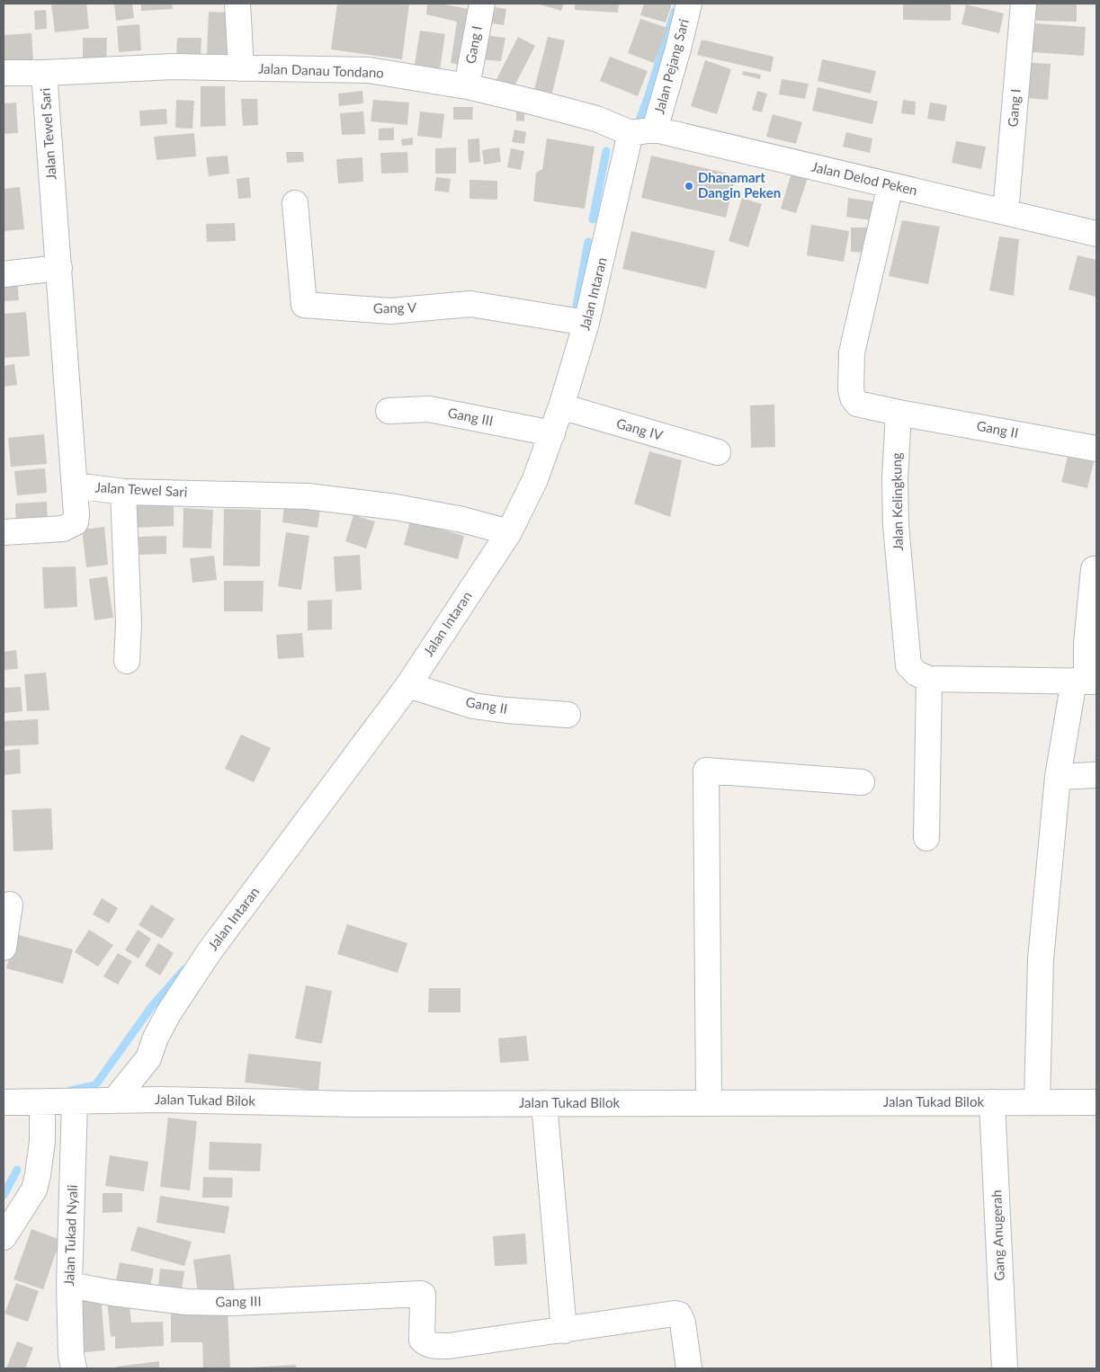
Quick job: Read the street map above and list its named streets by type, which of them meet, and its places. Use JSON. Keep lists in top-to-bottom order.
{
  "streets": {
    "street": [
      "Gang I",
      "Jalan Pejang Sari",
      "Jalan Danau Tondano",
      "Jalan Tewel Sari",
      "Jalan Delod Peken",
      "Jalan Intaran",
      "Gang V",
      "Gang III",
      "Gang IV",
      "Gang II",
      "Jalan Kelingkung",
      "Jalan Tukad Bilok",
      "Jalan Tukad Nyali",
      "Gang Anugerah"
    ]
  },
  "crossings": [
    ["Gang I", "Jalan Danau Tondano"],
    ["Gang I", "Jalan Delod Peken"],
    ["Jalan Pejang Sari", "Jalan Danau Tondano"],
    ["Jalan Pejang Sari", "Jalan Delod Peken"],
    ["Jalan Pejang Sari", "Jalan Intaran"],
    ["Jalan Danau Tondano", "Jalan Tewel Sari"],
    ["Jalan Danau Tondano", "Jalan Delod Peken"],
    ["Jalan Danau Tondano", "Jalan Intaran"],
    ["Jalan Tewel Sari", "Jalan Intaran"],
    ["Jalan Delod Peken", "Jalan Intaran"],
    ["Jalan Intaran", "Gang V"],
    ["Jalan Intaran", "Gang III"],
    ["Jalan Intaran", "Gang IV"],
    ["Jalan Intaran", "Gang II"],
    ["Jalan Intaran", "Jalan Tukad Bilok"],
    ["Gang III", "Jalan Tukad Nyali"],
    ["Gang II", "Jalan Kelingkung"],
    ["Jalan Tukad Bilok", "Jalan Tukad Nyali"],
    ["Jalan Tukad Bilok", "Gang Anugerah"]
  ],
  "places": ["Dhanamart Dangin Peken"]
}
